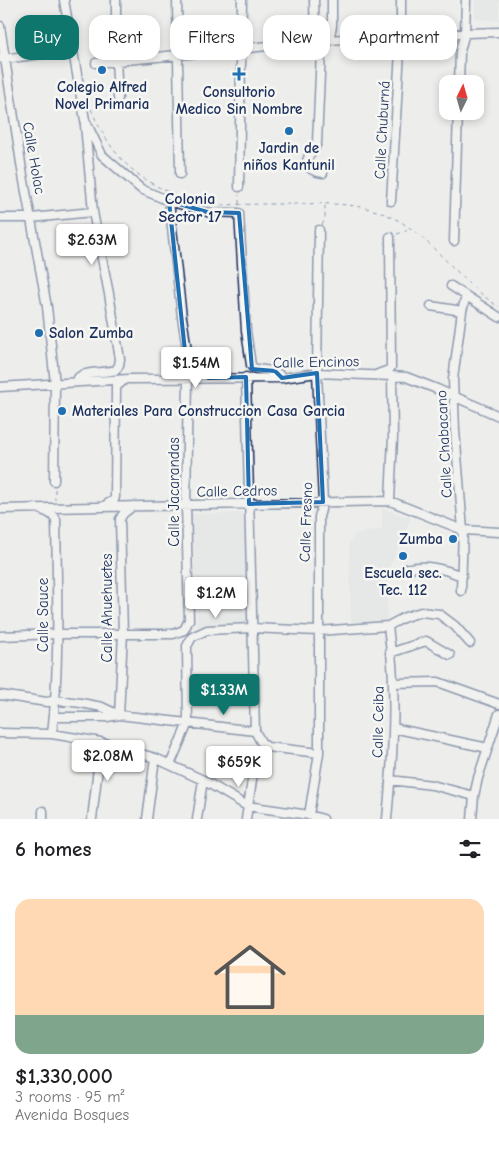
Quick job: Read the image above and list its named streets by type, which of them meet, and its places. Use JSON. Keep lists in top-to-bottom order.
{
  "streets": {
    "street": [
      "Calle Chuburná",
      "Calle Holac",
      "Calle Encinos",
      "Calle Chabacano",
      "Calle Cedros",
      "Calle Jacarandas",
      "Calle Fresno",
      "Calle Ahuehuetes",
      "Calle Sauce",
      "Calle Ceiba"
    ]
  },
  "crossings": [
    ["Calle Holac", "Calle Encinos"],
    ["Calle Encinos", "Calle Chabacano"],
    ["Calle Encinos", "Calle Jacarandas"],
    ["Calle Encinos", "Calle Fresno"],
    ["Calle Chabacano", "Calle Cedros"],
    ["Calle Cedros", "Calle Jacarandas"],
    ["Calle Cedros", "Calle Fresno"],
    ["Calle Cedros", "Calle Ahuehuetes"],
    ["Calle Cedros", "Calle Sauce"],
    ["Calle Jacarandas", "Calle Ahuehuetes"],
    ["Calle Jacarandas", "Calle Sauce"]
  ],
  "districts": ["Colonia Sector 17"],
  "places": {
    "other": [
      "Colegio Alfred Novel Primaria",
      "Jardin de niños Kantunil",
      "Salon Zumba",
      "Materiales Para Construccion Casa Garcia",
      "Zumba",
      "Escuela sec. Tec. 112"
    ],
    "health": ["Consultorio Medico Sin Nombre"]
  },
  "north": "top",
  "page": {
    "chip": [
      "Buy",
      "Rent",
      "Filters",
      "New",
      "Apartment"
    ],
    "price": [
      "$2.63M",
      "$1.54M",
      "$1.2M",
      "$1.33M",
      "$2.08M",
      "$659K"
    ],
    "heading": "6 homes",
    "list": [
      {
        "name": "$1,330,000",
        "note": "3 rooms · 95 m² · Avenida Bosques"
      }
    ]
  }
}
